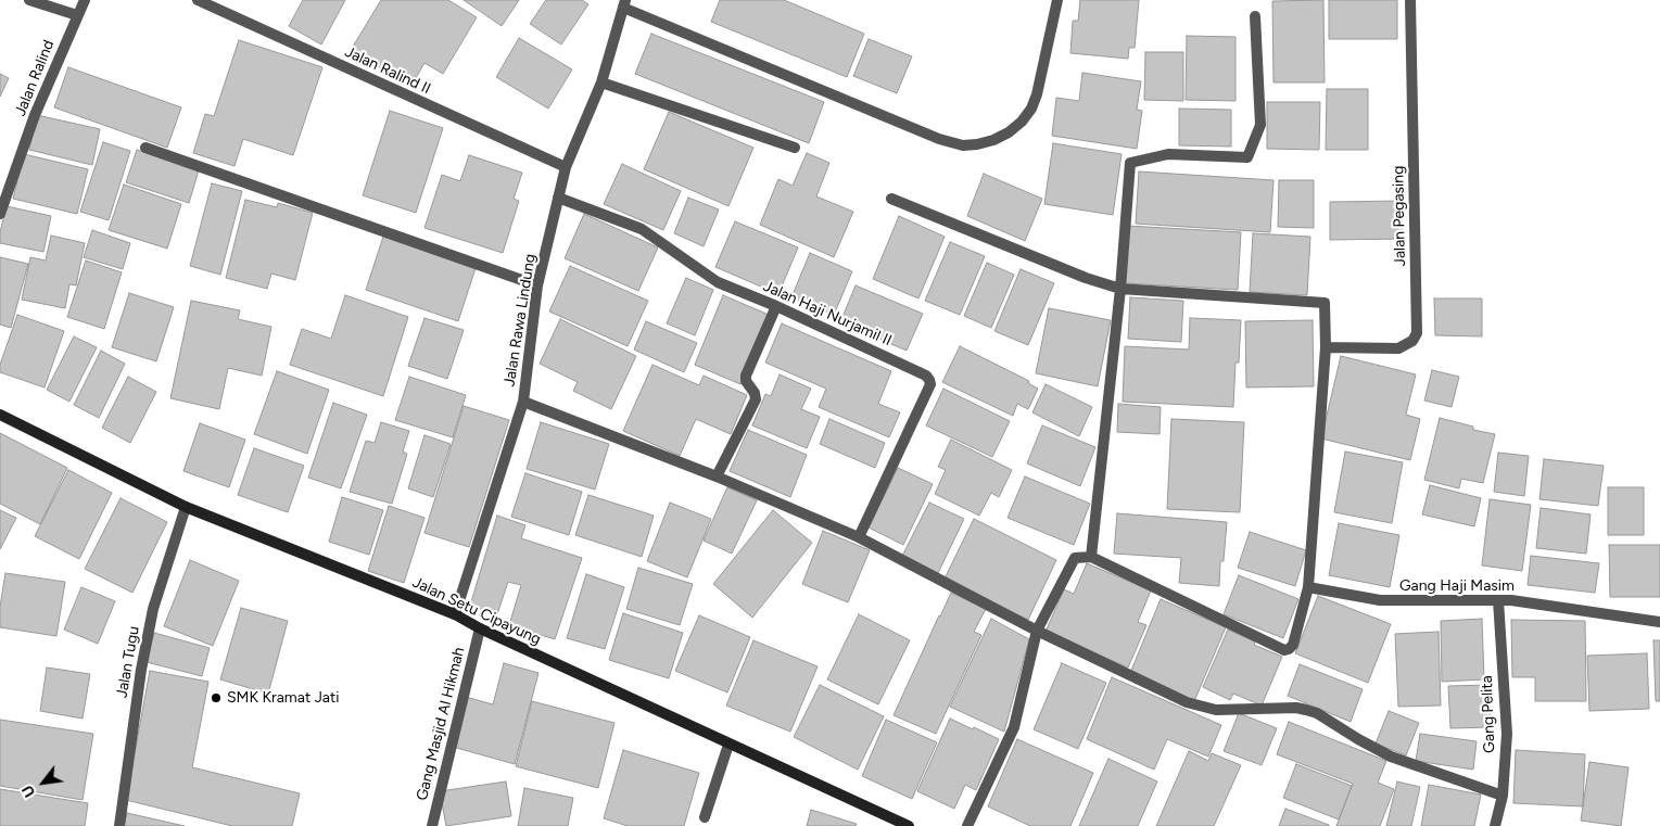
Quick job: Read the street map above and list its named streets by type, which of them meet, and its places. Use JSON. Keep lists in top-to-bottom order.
{
  "streets": {
    "street": [
      "Jalan Ralind II",
      "Jalan Ralind",
      "Jalan Pegasing",
      "Jalan Haji Nurjamil II",
      "Jalan Rawa Lindung",
      "Gang Haji Masim",
      "Jalan Setu Cipayung",
      "Jalan Tugu",
      "Gang Pelita",
      "Gang Masjid Al Hikmah"
    ]
  },
  "crossings": [
    ["Jalan Ralind II", "Jalan Rawa Lindung"],
    ["Jalan Haji Nurjamil II", "Jalan Rawa Lindung"],
    ["Jalan Rawa Lindung", "Jalan Setu Cipayung"],
    ["Gang Haji Masim", "Gang Pelita"],
    ["Jalan Setu Cipayung", "Jalan Tugu"],
    ["Jalan Setu Cipayung", "Gang Masjid Al Hikmah"]
  ],
  "places": ["SMK Kramat Jati"],
  "north": "bottom left"
}
